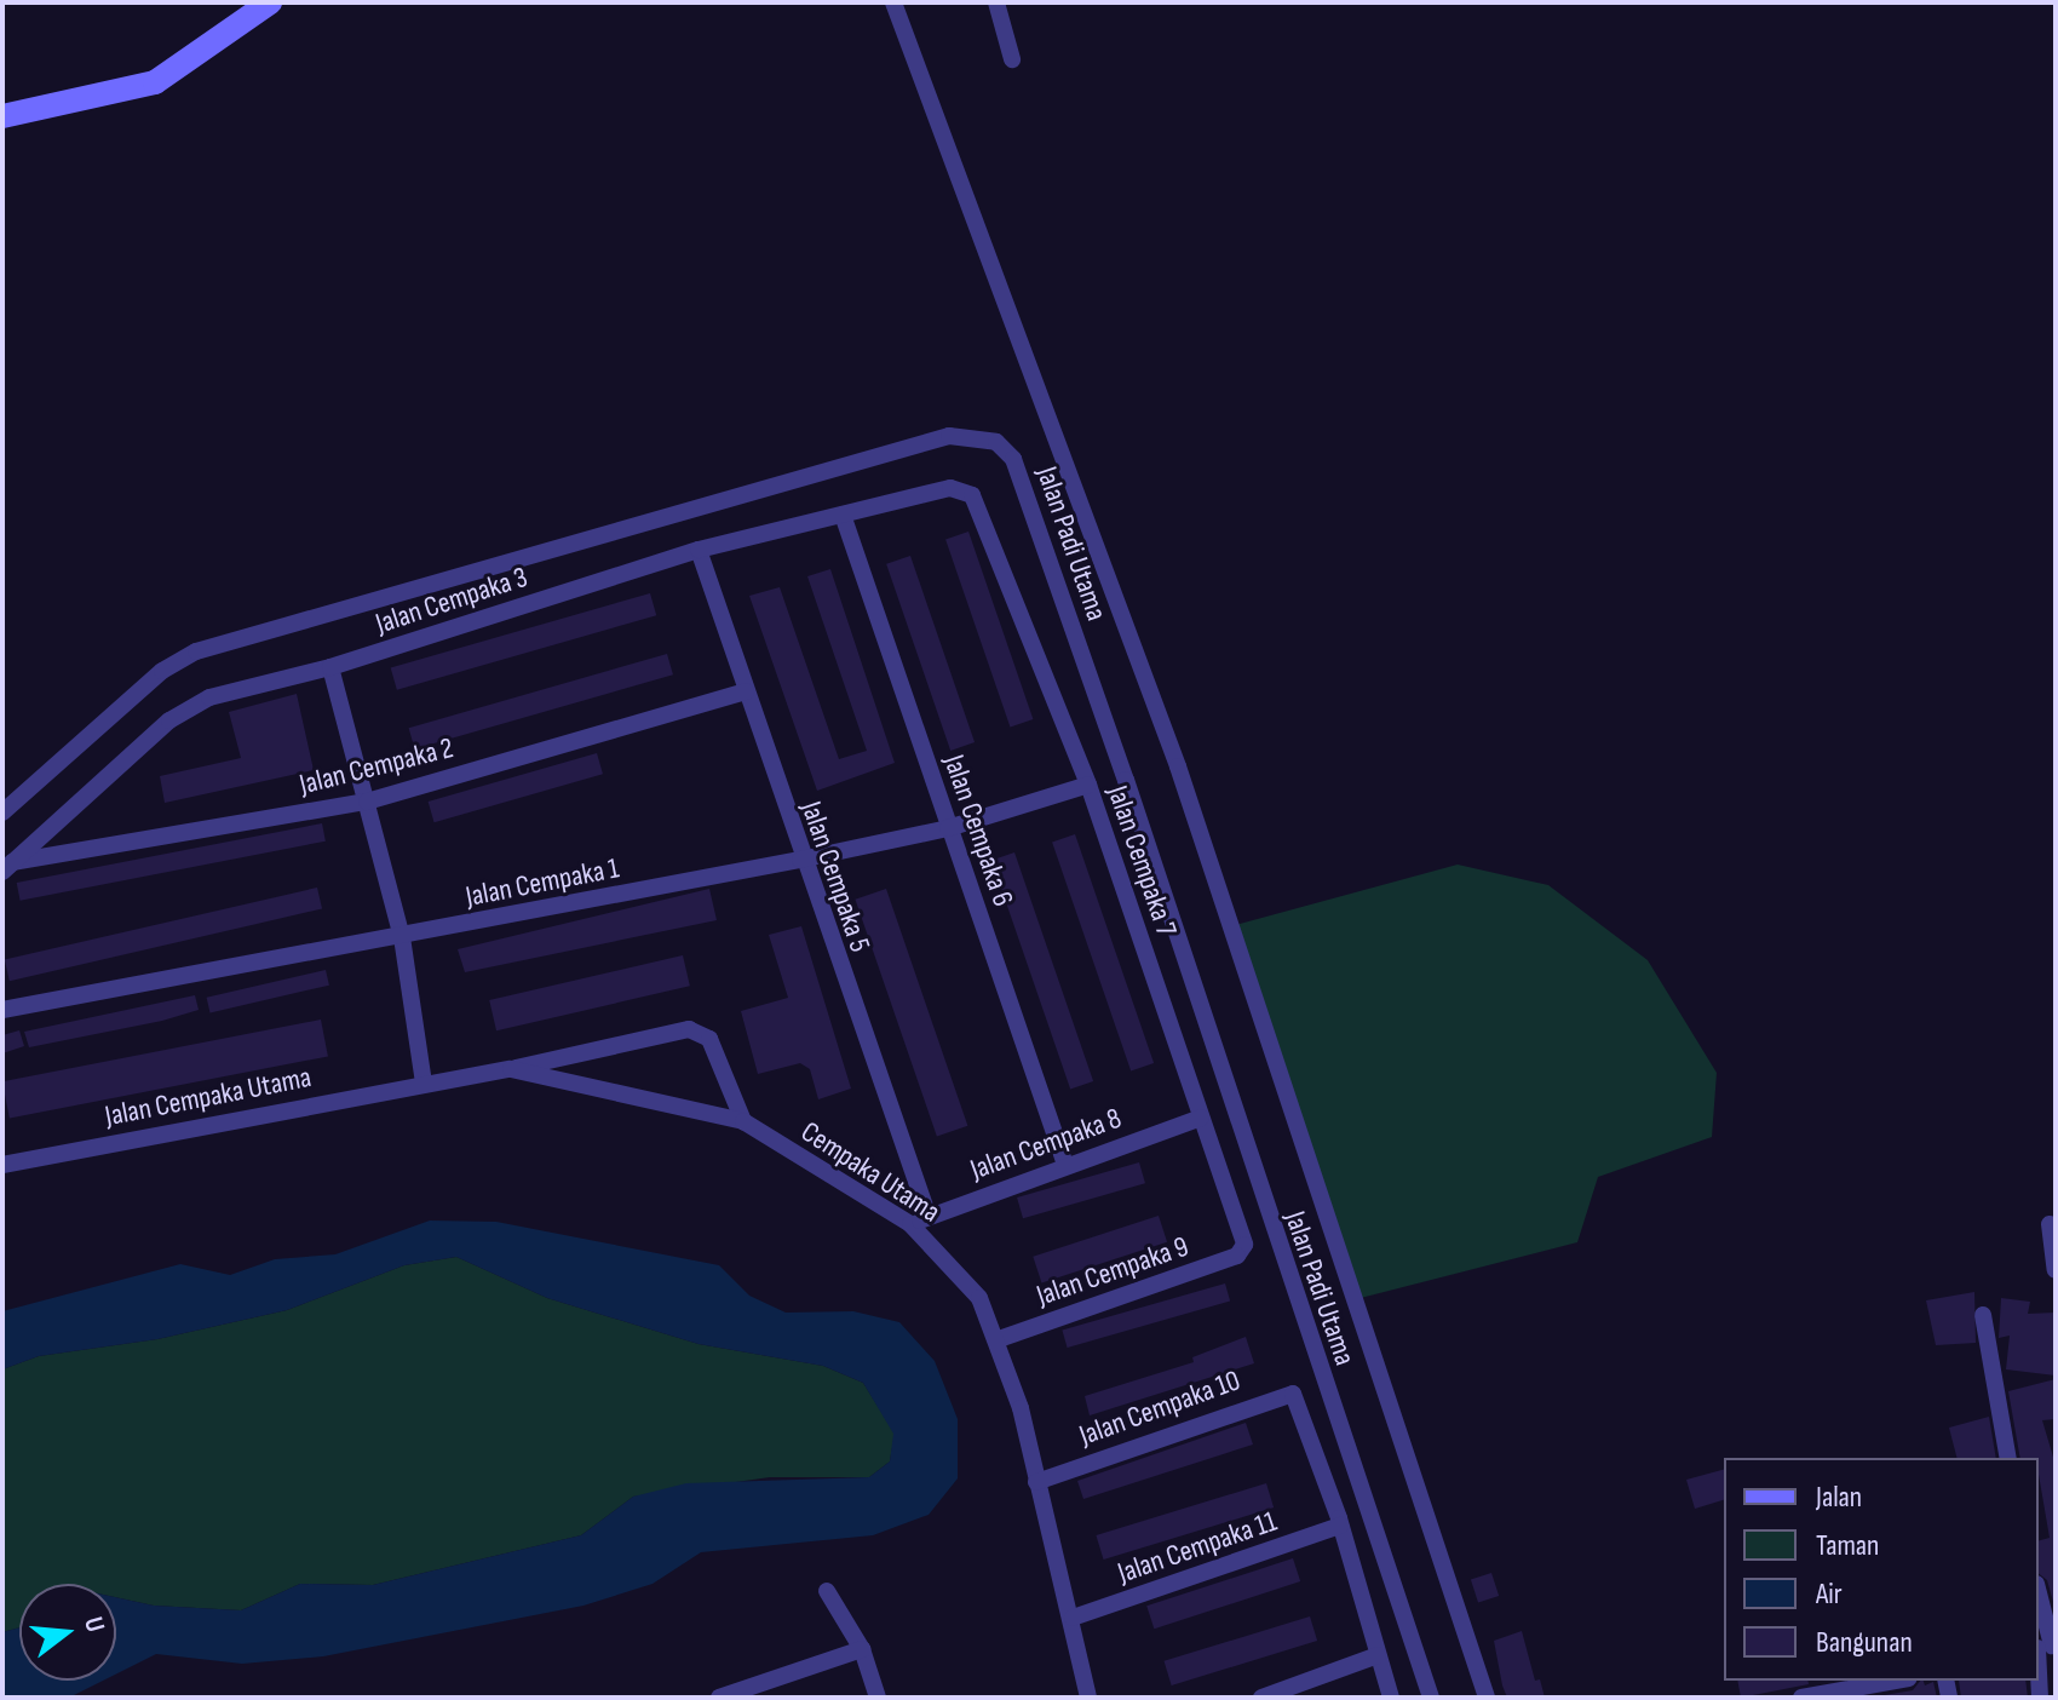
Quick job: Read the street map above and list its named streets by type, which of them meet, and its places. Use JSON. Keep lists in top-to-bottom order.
{
  "streets": {
    "street": [
      "Jalan Padi Utama",
      "Jalan Cempaka 3",
      "Jalan Cempaka 2",
      "Jalan Cempaka 6",
      "Jalan Cempaka 7",
      "Jalan Cempaka 5",
      "Jalan Cempaka 1",
      "Jalan Cempaka Utama",
      "Jalan Cempaka 8",
      "Cempaka Utama",
      "Jalan Cempaka 9",
      "Jalan Cempaka 10",
      "Jalan Cempaka 11"
    ]
  },
  "crossings": [
    ["Jalan Cempaka 3", "Jalan Cempaka 2"],
    ["Jalan Cempaka 3", "Jalan Cempaka 6"],
    ["Jalan Cempaka 3", "Jalan Cempaka 7"],
    ["Jalan Cempaka 3", "Jalan Cempaka 5"],
    ["Jalan Cempaka 2", "Jalan Cempaka 5"],
    ["Jalan Cempaka 6", "Jalan Cempaka 1"],
    ["Jalan Cempaka 6", "Jalan Cempaka 8"],
    ["Jalan Cempaka 7", "Jalan Cempaka 1"],
    ["Jalan Cempaka 7", "Jalan Cempaka 8"],
    ["Jalan Cempaka 7", "Jalan Cempaka 9"],
    ["Jalan Cempaka 5", "Jalan Cempaka 1"],
    ["Jalan Cempaka 5", "Jalan Cempaka 8"],
    ["Jalan Cempaka Utama", "Cempaka Utama"],
    ["Jalan Cempaka 8", "Cempaka Utama"],
    ["Cempaka Utama", "Jalan Cempaka 9"],
    ["Cempaka Utama", "Jalan Cempaka 10"],
    ["Cempaka Utama", "Jalan Cempaka 11"],
    ["Jalan Cempaka 10", "Jalan Cempaka 11"]
  ],
  "legend": [
    "Jalan",
    "Taman",
    "Air",
    "Bangunan"
  ],
  "north": "right"
}
